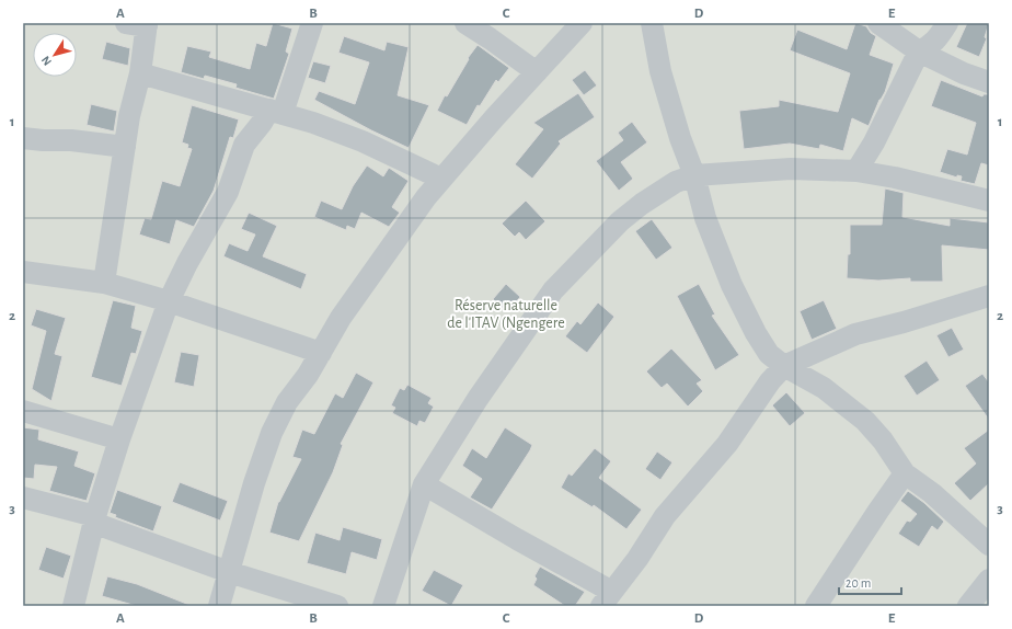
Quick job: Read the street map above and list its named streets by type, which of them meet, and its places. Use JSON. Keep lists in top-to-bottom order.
{
  "parks": ["Réserve naturelle de l'ITAV (Ngengere"],
  "scale_bar": "20 m",
  "north": "bottom left",
  "grid": {
    "columns": [
      "A",
      "B",
      "C",
      "D",
      "E"
    ],
    "rows": ["1", "2", "3"]
  }
}
